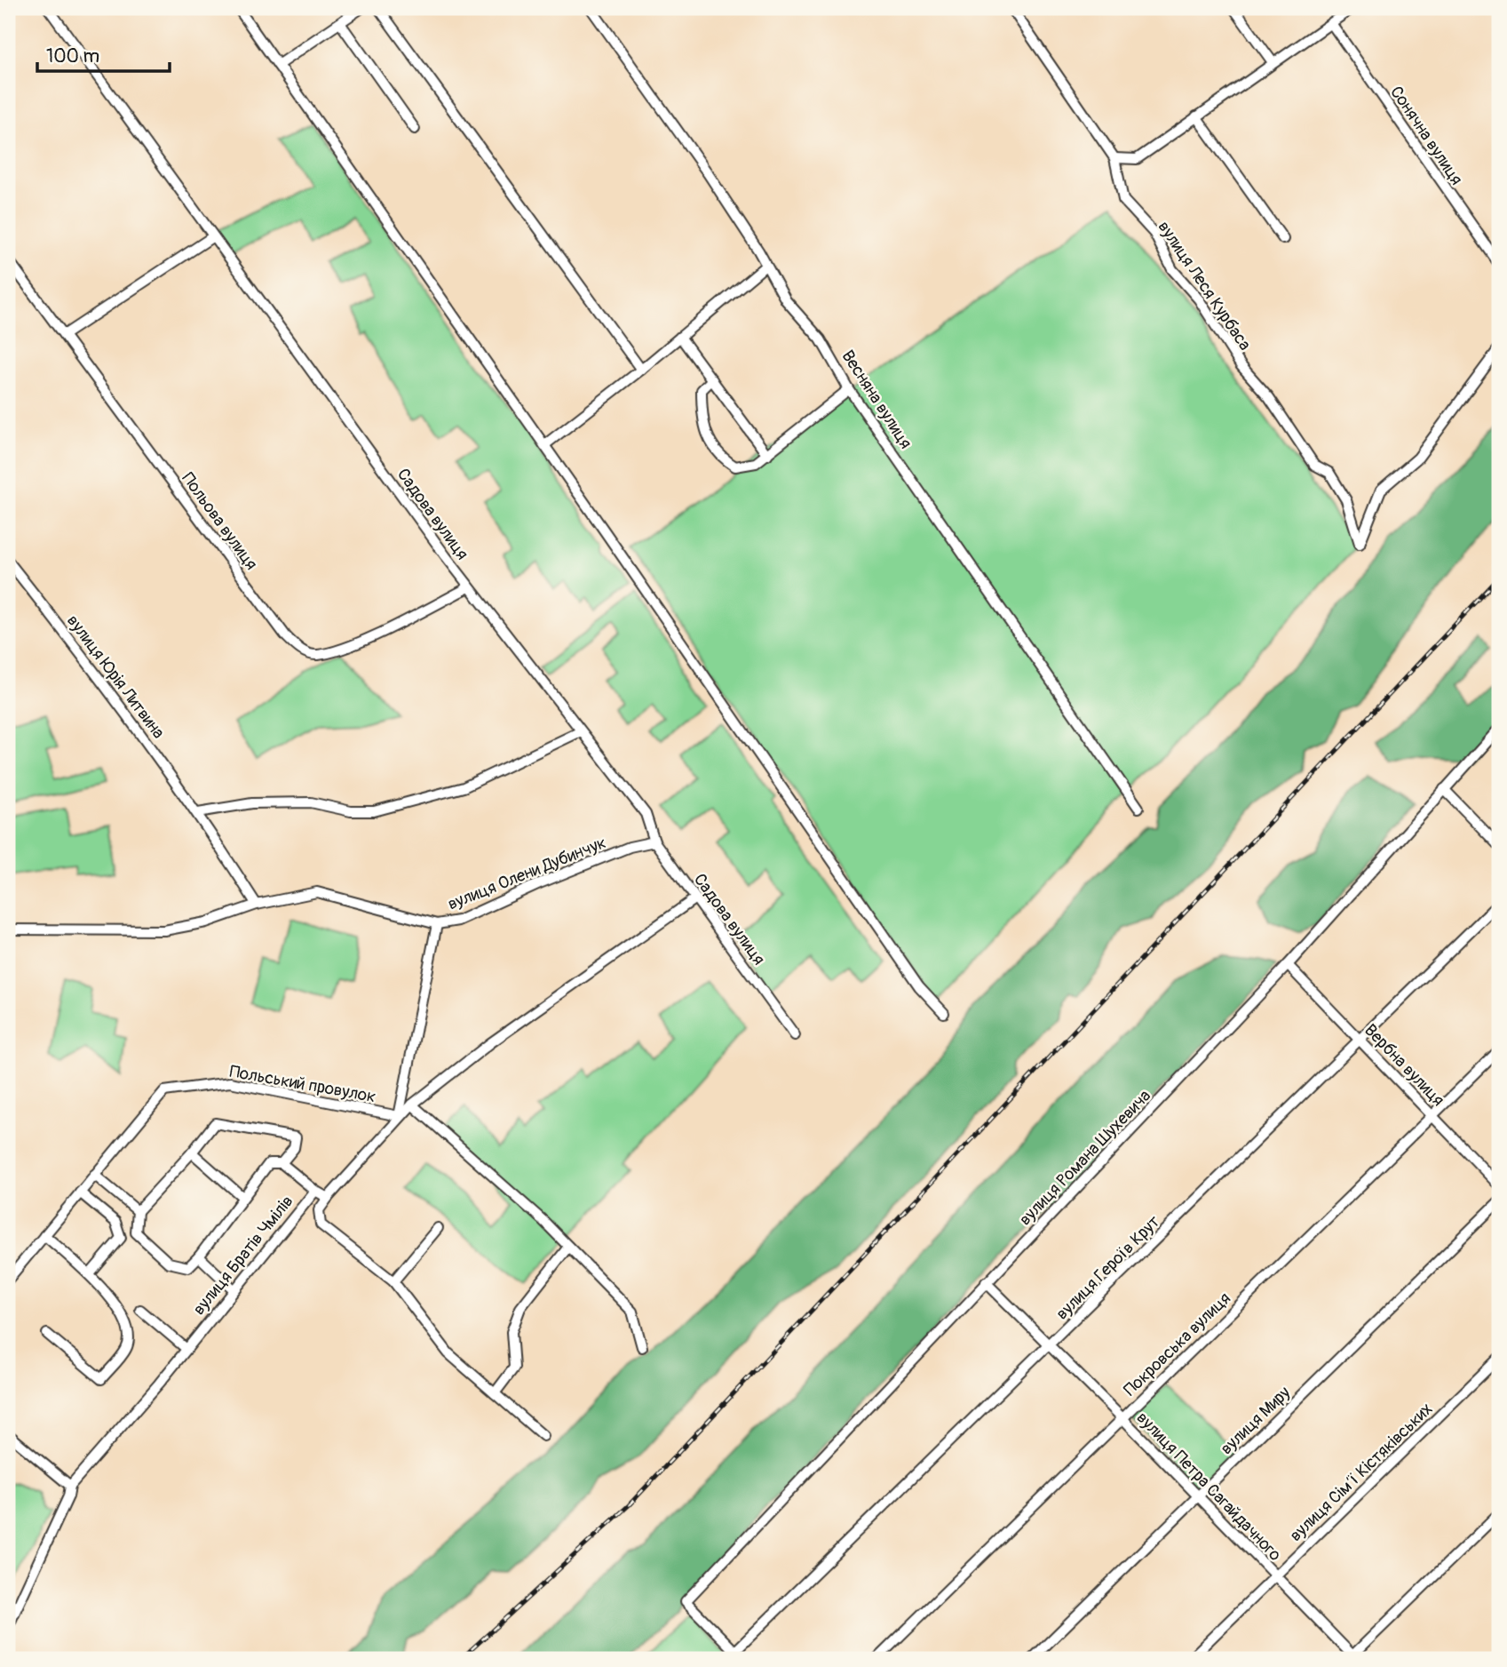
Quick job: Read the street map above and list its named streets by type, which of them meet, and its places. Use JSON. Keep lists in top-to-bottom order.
{
  "streets": {
    "street": [
      "Сонячна вулиця",
      "вулиця Леся Курбаса",
      "Весняна вулиця",
      "Садова вулиця",
      "Польова вулиця",
      "вулиця Юрія Литвина",
      "вулиця Олени Дубинчук",
      "Вербна вулиця",
      "Польський провулок",
      "вулиця Романа Шухевича",
      "вулиця Братів Чмілів",
      "вулиця Героїв Крут",
      "Покровська вулиця",
      "вулиця Миру",
      "вулиця Сімʼї Кістяківських",
      "вулиця Петра Сагайдачного"
    ]
  },
  "crossings": [
    ["Садова вулиця", "Польова вулиця"],
    ["Садова вулиця", "вулиця Олени Дубинчук"],
    ["вулиця Юрія Литвина", "вулиця Олени Дубинчук"],
    ["Вербна вулиця", "вулиця Романа Шухевича"],
    ["Вербна вулиця", "вулиця Героїв Крут"],
    ["Вербна вулиця", "Покровська вулиця"],
    ["вулиця Романа Шухевича", "вулиця Героїв Крут"],
    ["вулиця Романа Шухевича", "вулиця Петра Сагайдачного"],
    ["вулиця Героїв Крут", "вулиця Петра Сагайдачного"],
    ["Покровська вулиця", "вулиця Петра Сагайдачного"],
    ["вулиця Миру", "вулиця Петра Сагайдачного"],
    ["вулиця Сімʼї Кістяківських", "вулиця Петра Сагайдачного"]
  ],
  "scale_bar": "100 m"
}
